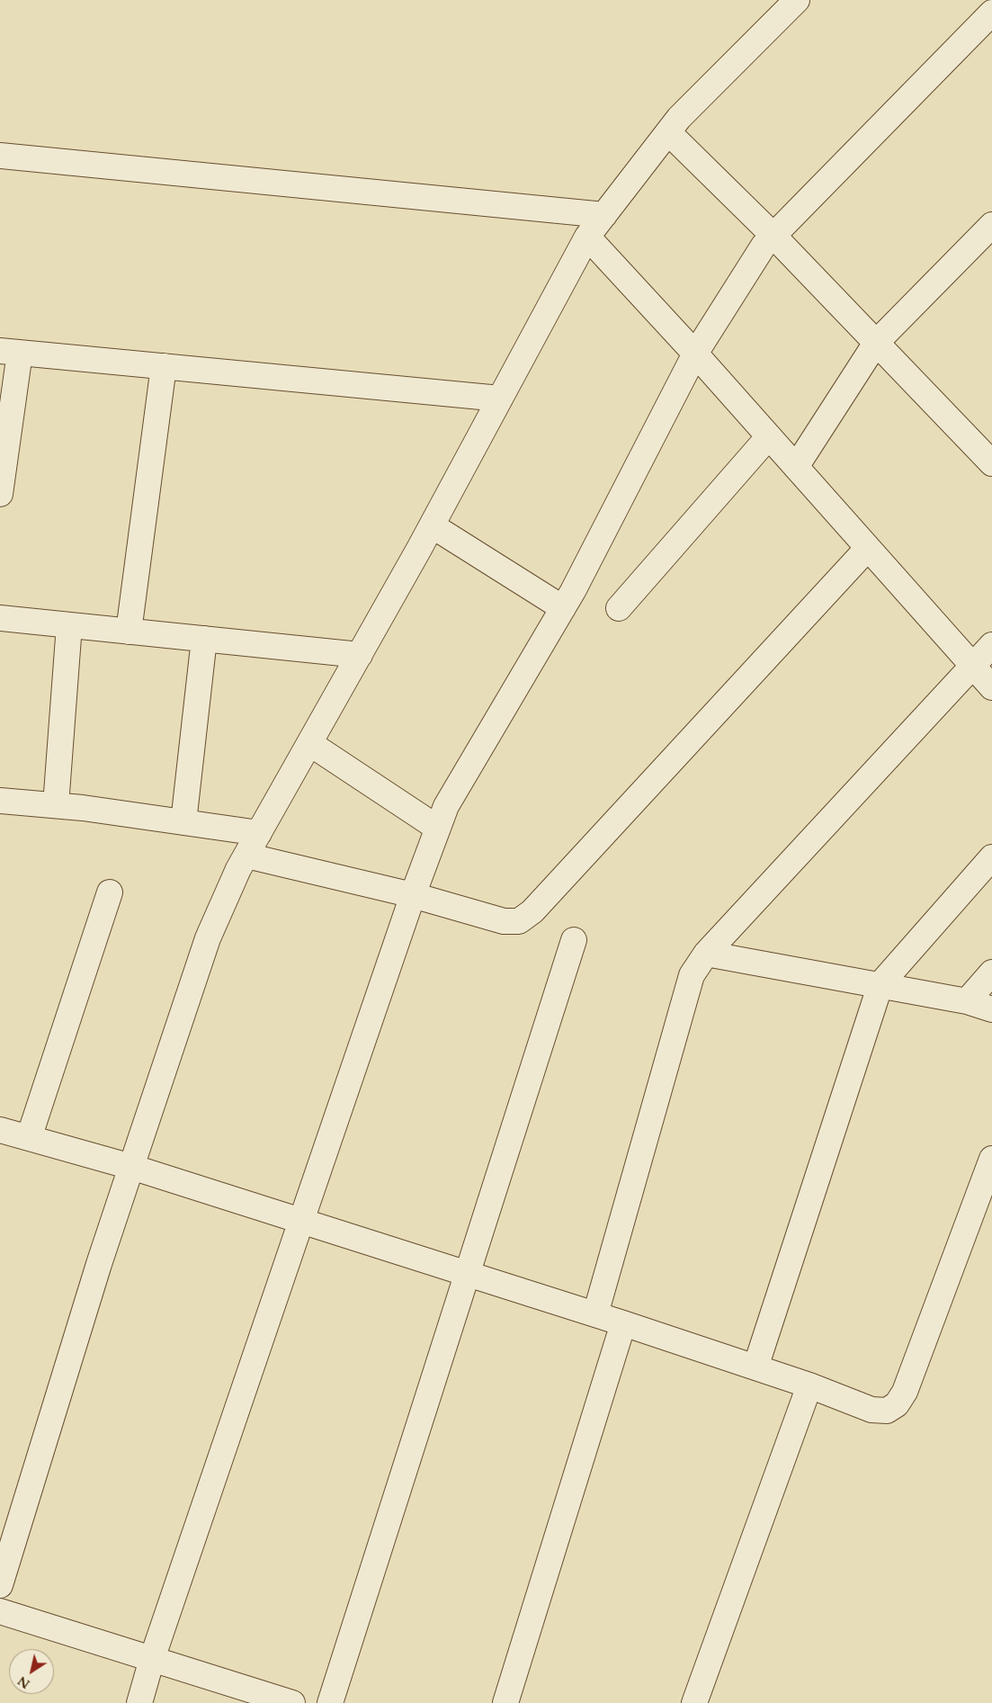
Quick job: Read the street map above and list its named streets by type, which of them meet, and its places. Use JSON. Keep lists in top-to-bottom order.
{
  "north": "bottom left"
}
